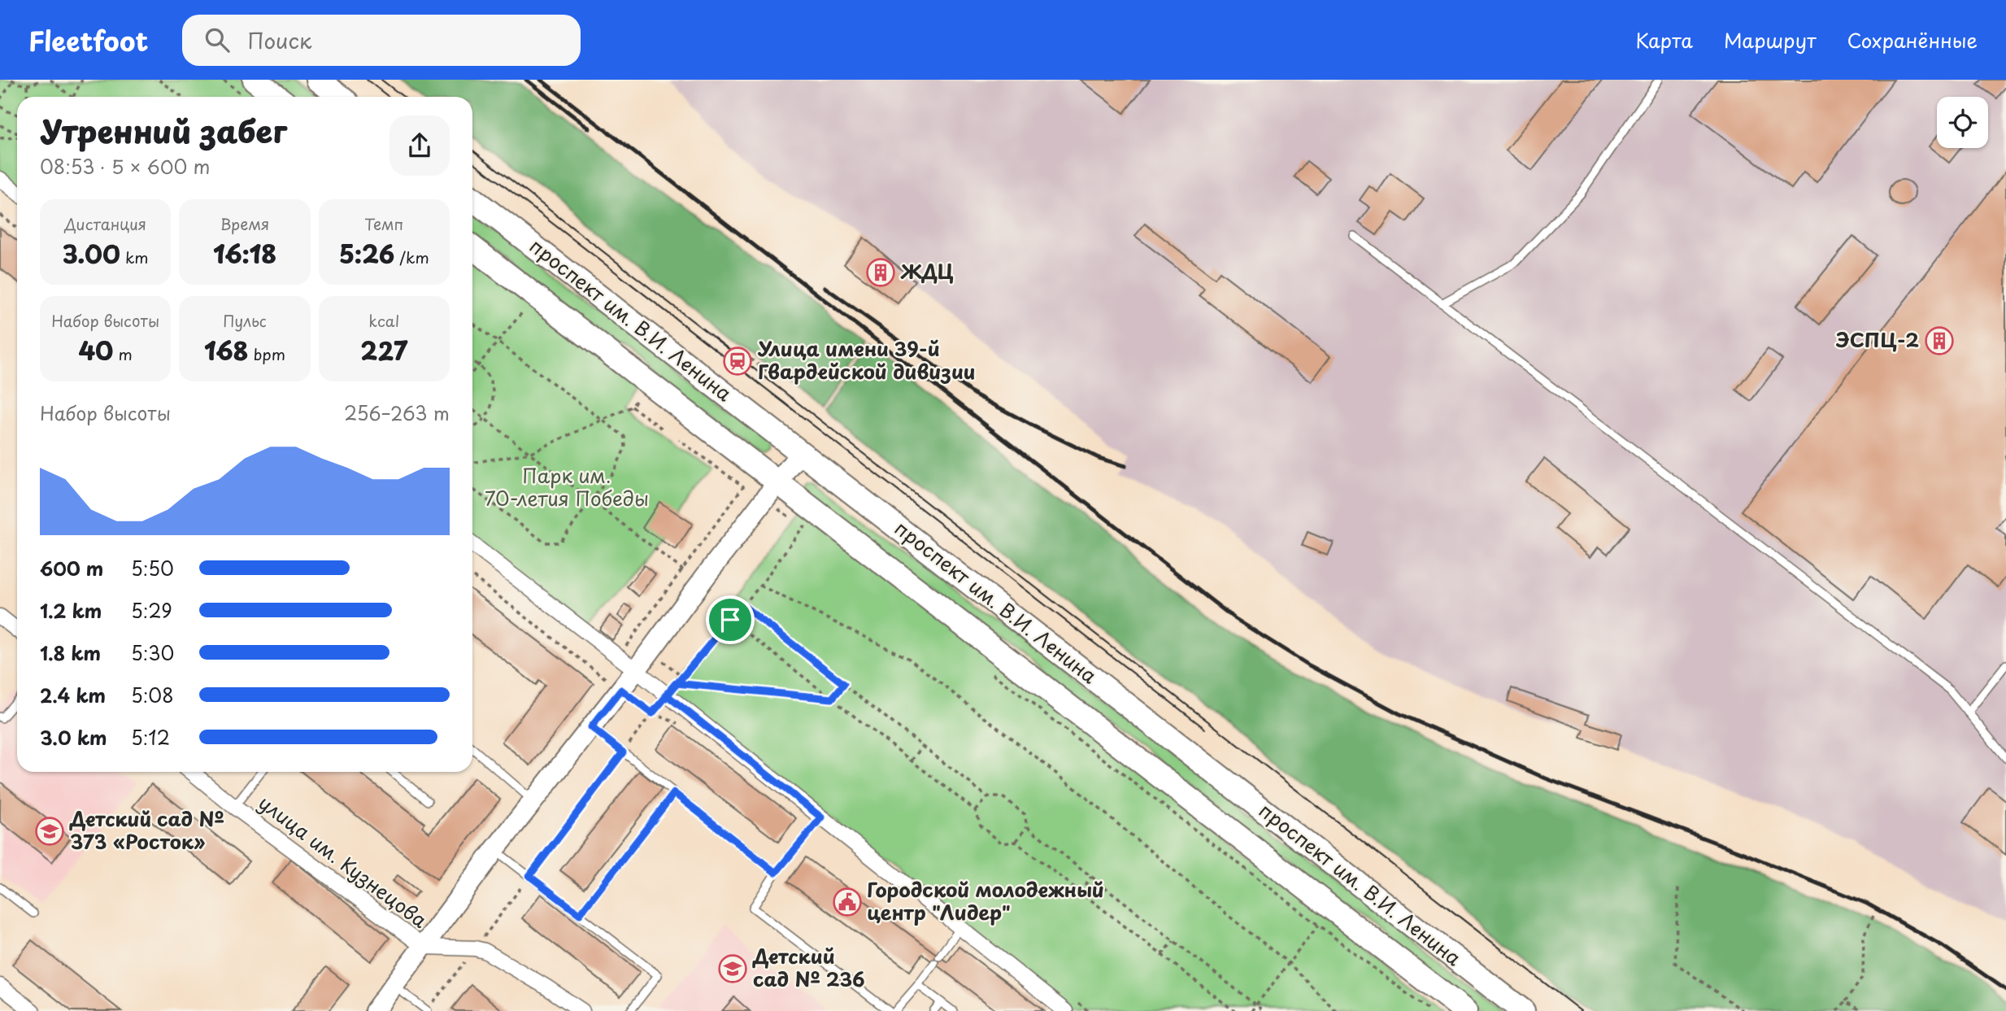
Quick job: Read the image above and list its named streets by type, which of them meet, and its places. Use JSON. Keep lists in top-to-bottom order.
{
  "streets": {
    "main road": ["проспект им. В.И. Ленина"],
    "street": ["улица им. Кузнецова"]
  },
  "parks": ["Парк им. 70-летия Победы"],
  "places": {
    "building": ["ЖДЦ", "ЭСПЦ-2"],
    "station": ["Улица имени 39-й Гвардейской дивизии"],
    "school or university": ["Детский сад № 373 «Росток»", "Детский сад № 236"],
    "public building": ["Городской молодежный центр \"Лидер\""]
  },
  "page": {
    "header": "Fleetfoot",
    "search": "Поиск",
    "nav": ["Карта", "Маршрут", "Сохранённые"],
    "heading": ["Утренний забег", "08:53 · 5 × 600 m"],
    "stats": [
      ["Дистанция", "3.00 km"],
      ["Время", "16:18"],
      ["Темп", "5:26 /km"],
      ["Набор высоты", "40 m"],
      ["Пульс", "168 bpm"],
      ["kcal", "227"]
    ],
    "chart": ["Набор высоты", "256–263 m"],
    "list": [
      {
        "name": "600 m",
        "note": "5:50"
      },
      {
        "name": "1.2 km",
        "note": "5:29"
      },
      {
        "name": "1.8 km",
        "note": "5:30"
      },
      {
        "name": "2.4 km",
        "note": "5:08"
      },
      {
        "name": "3.0 km",
        "note": "5:12"
      }
    ]
  }
}
